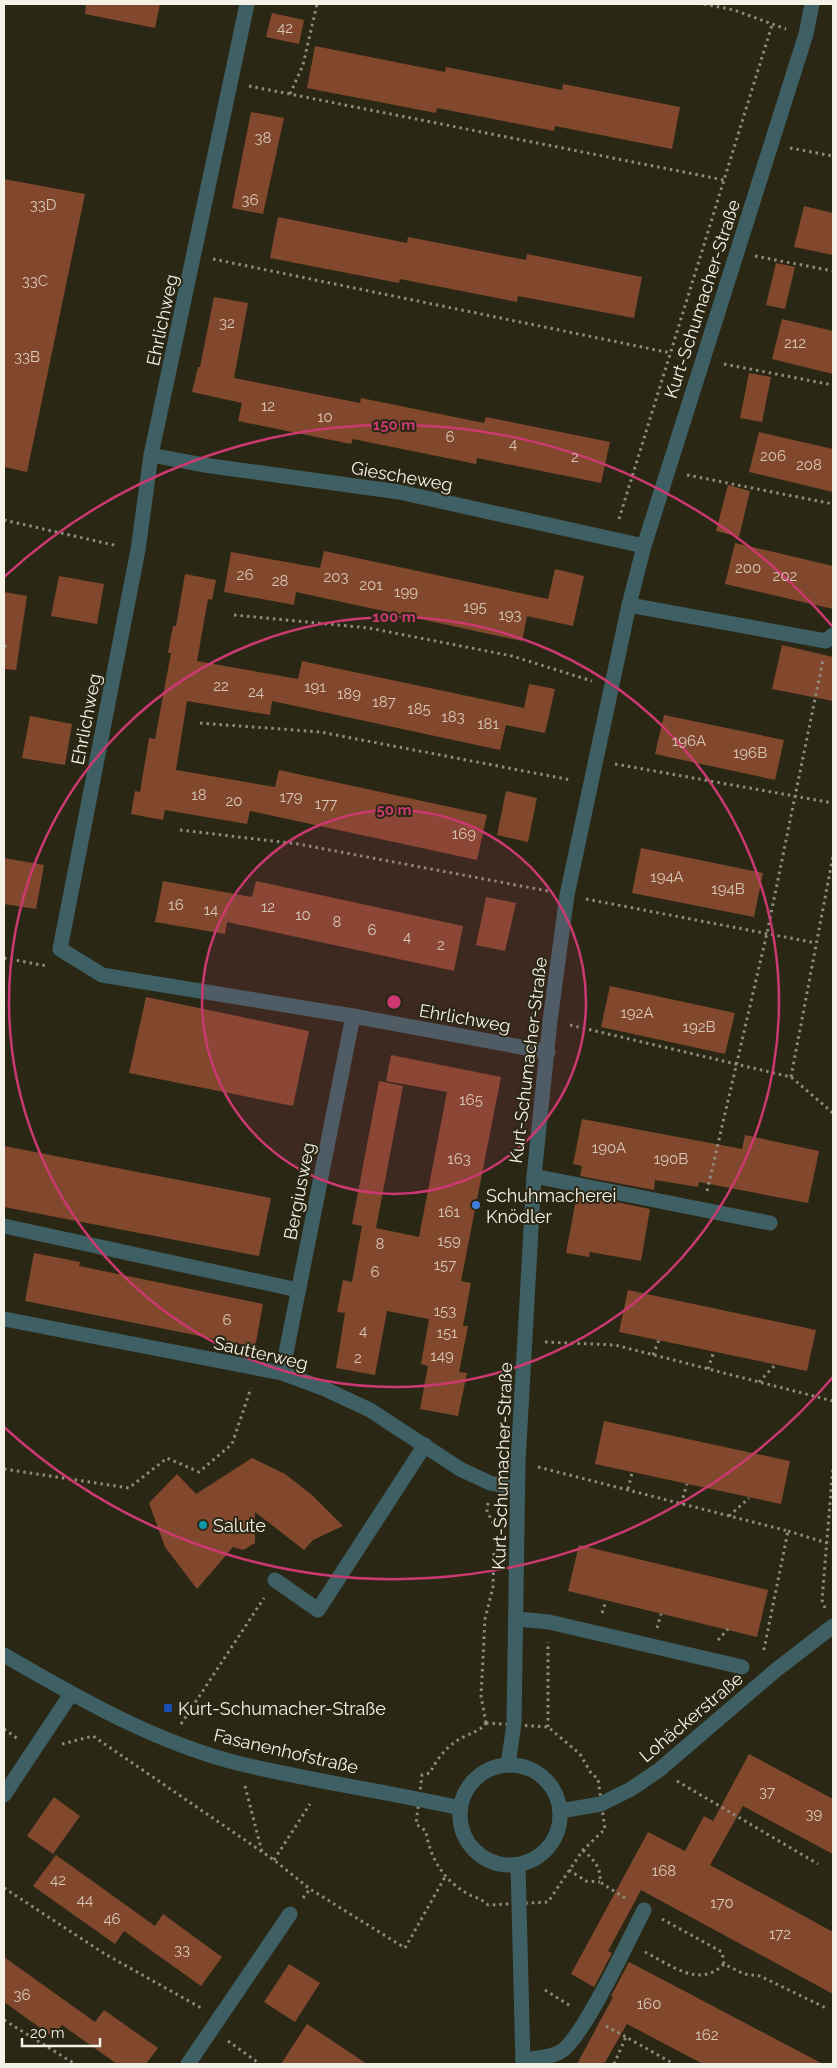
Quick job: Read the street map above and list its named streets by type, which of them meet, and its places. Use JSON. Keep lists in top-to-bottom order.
{
  "streets": {
    "street": [
      "Kurt-Schumacher-Straße",
      "Ehrlichweg",
      "Giescheweg",
      "Bergiusweg",
      "Sautterweg",
      "Lohäckerstraße",
      "Fasanenhofstraße"
    ]
  },
  "crossings": [
    ["Kurt-Schumacher-Straße", "Ehrlichweg"],
    ["Kurt-Schumacher-Straße", "Giescheweg"],
    ["Kurt-Schumacher-Straße", "Sautterweg"],
    ["Kurt-Schumacher-Straße", "Lohäckerstraße"],
    ["Kurt-Schumacher-Straße", "Fasanenhofstraße"],
    ["Ehrlichweg", "Giescheweg"],
    ["Ehrlichweg", "Bergiusweg"],
    ["Bergiusweg", "Sautterweg"],
    ["Lohäckerstraße", "Fasanenhofstraße"]
  ],
  "places": {
    "other": ["Schuhmacherei Knödler", "Salute"],
    "transit": ["Kurt-Schumacher-Straße"]
  },
  "house_numbers": [
    "42",
    "38",
    "36",
    "33D",
    "33C",
    "32",
    "212",
    "33B",
    "12",
    "10",
    "6",
    "4",
    "206",
    "2",
    "208",
    "200",
    "26",
    "202",
    "203",
    "28",
    "201",
    "199",
    "195",
    "193",
    "22",
    "191",
    "24",
    "189",
    "187",
    "185",
    "183",
    "181",
    "196A",
    "196B",
    "18",
    "179",
    "20",
    "177",
    "169",
    "194A",
    "194B",
    "16",
    "12",
    "14",
    "10",
    "8",
    "6",
    "4",
    "2",
    "192A",
    "192B",
    "165",
    "190A",
    "163",
    "190B",
    "161",
    "159",
    "8",
    "157",
    "6",
    "153",
    "6",
    "4",
    "151",
    "149",
    "2",
    "37",
    "39",
    "168",
    "42",
    "44",
    "170",
    "46",
    "172",
    "33",
    "36",
    "160",
    "162"
  ],
  "scale_bar": "20 m",
  "rings": ["150 m", "100 m", "50 m"]
}
